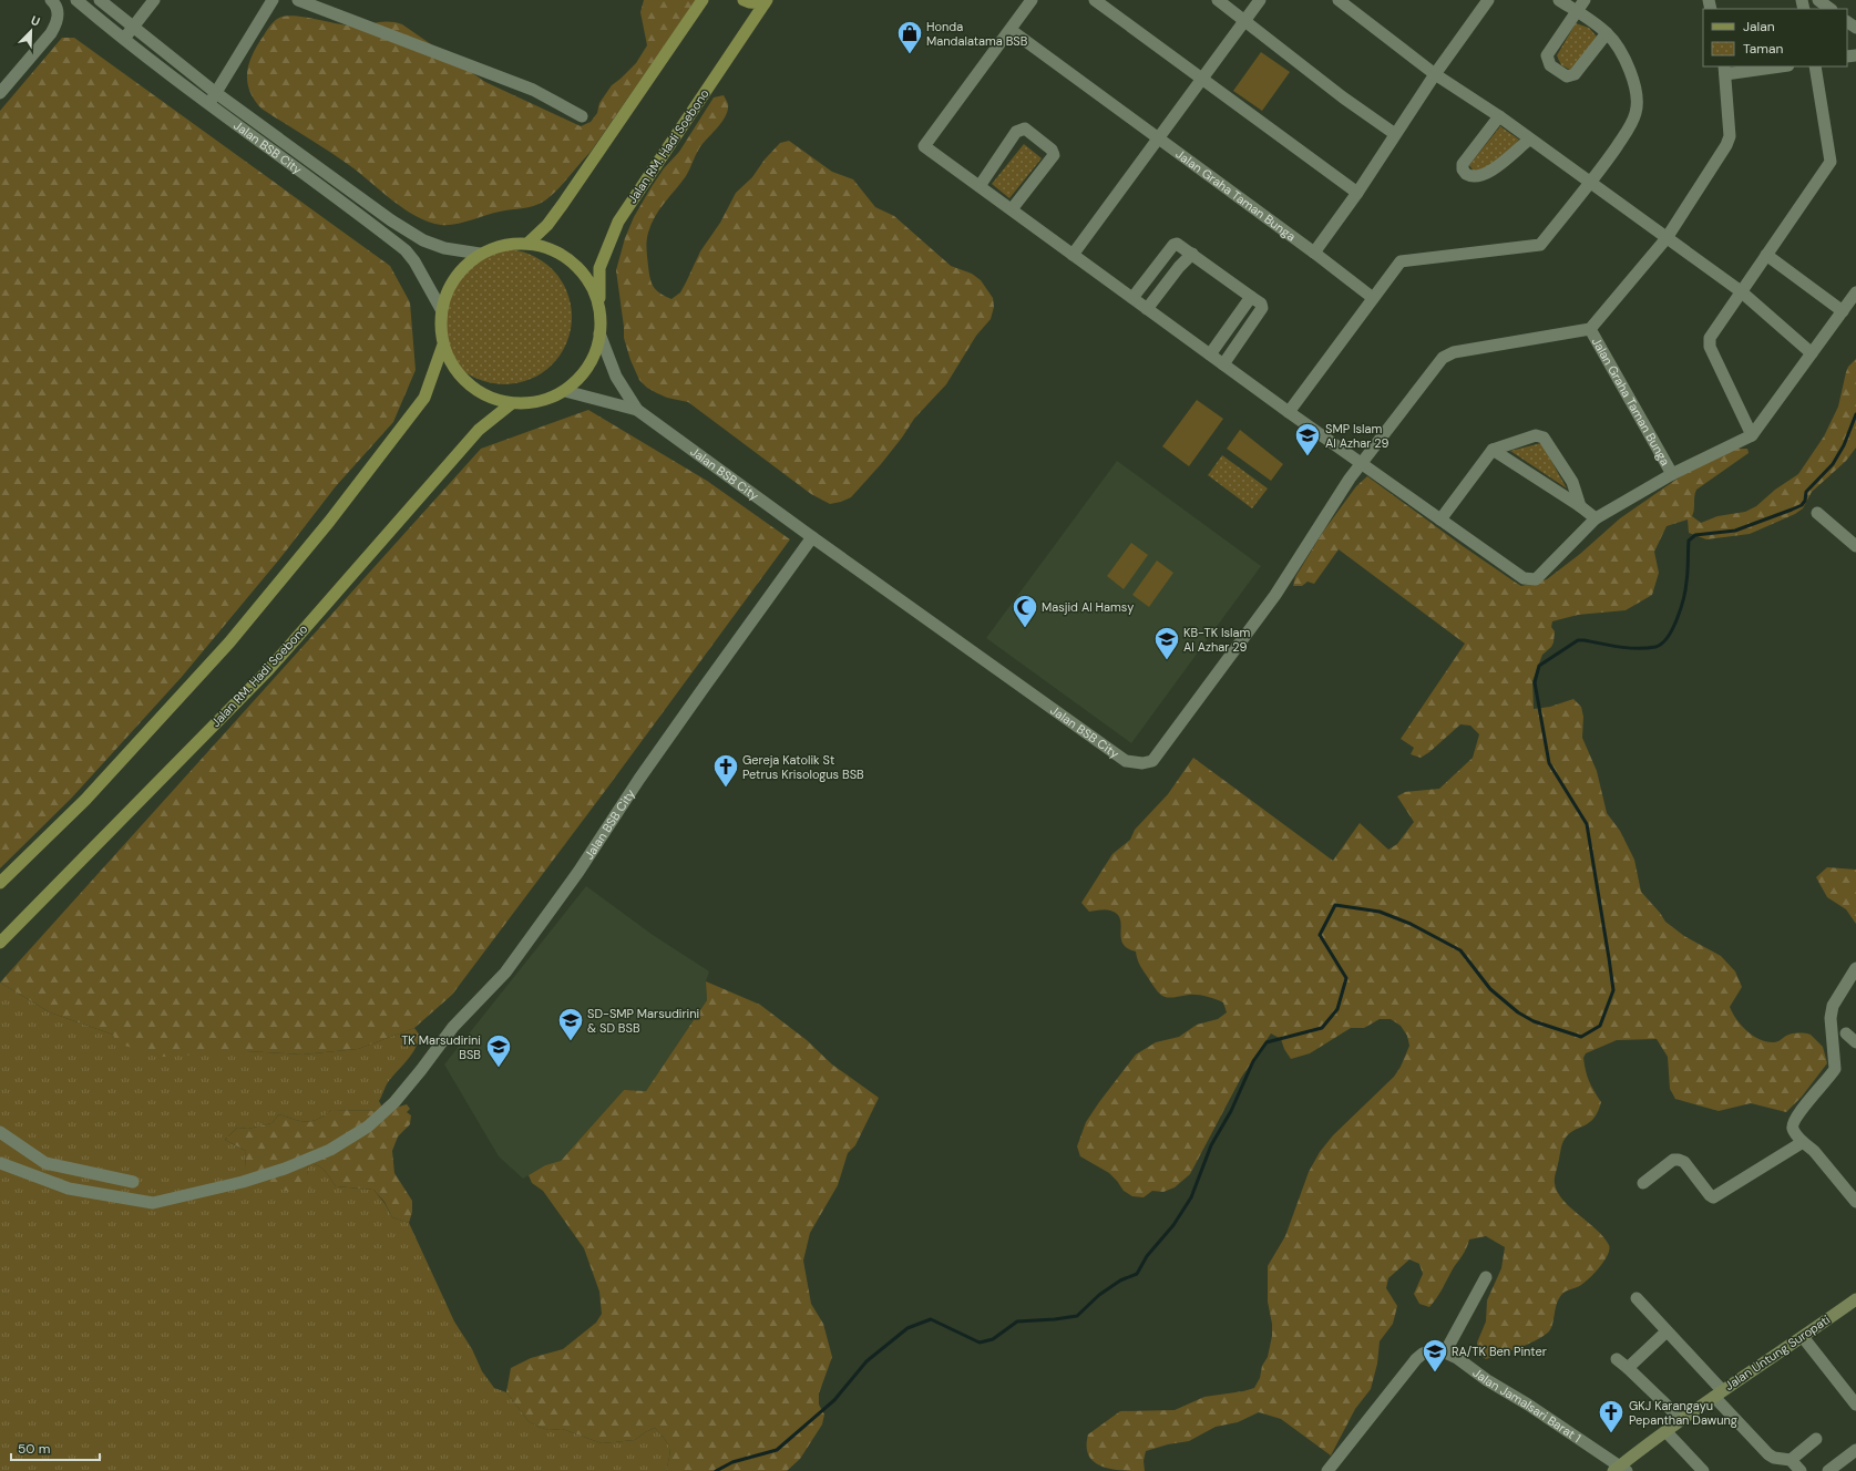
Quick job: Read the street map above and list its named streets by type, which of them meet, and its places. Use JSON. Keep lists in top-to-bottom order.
{
  "streets": {
    "main road": ["Jalan RM. Hadi Soebono", "Jalan Untung Suropati"],
    "street": ["Jalan BSB City", "Jalan Graha Taman Bunga", "Jalan Jamalsari Barat 1"]
  },
  "crossings": [
    ["Jalan BSB City", "Jalan RM. Hadi Soebono"],
    ["Jalan BSB City", "Jalan Graha Taman Bunga"],
    ["Jalan Untung Suropati", "Jalan Jamalsari Barat 1"]
  ],
  "places": {
    "shop": ["Honda Mandalatama BSB"],
    "school or university": [
      "SMP Islam Al Azhar 29",
      "KB-TK Islam Al Azhar 29",
      "SD-SMP Marsudirini & SD BSB",
      "TK Marsudirini BSB",
      "RA/TK Ben Pinter"
    ],
    "mosque": ["Masjid Al Hamsy"],
    "church": ["Gereja Katolik St Petrus Krisologus BSB", "GKJ Karangayu Pepanthan Dawung"]
  },
  "legend": ["Jalan", "Taman"],
  "scale_bar": "50 m",
  "north": "top right"
}
